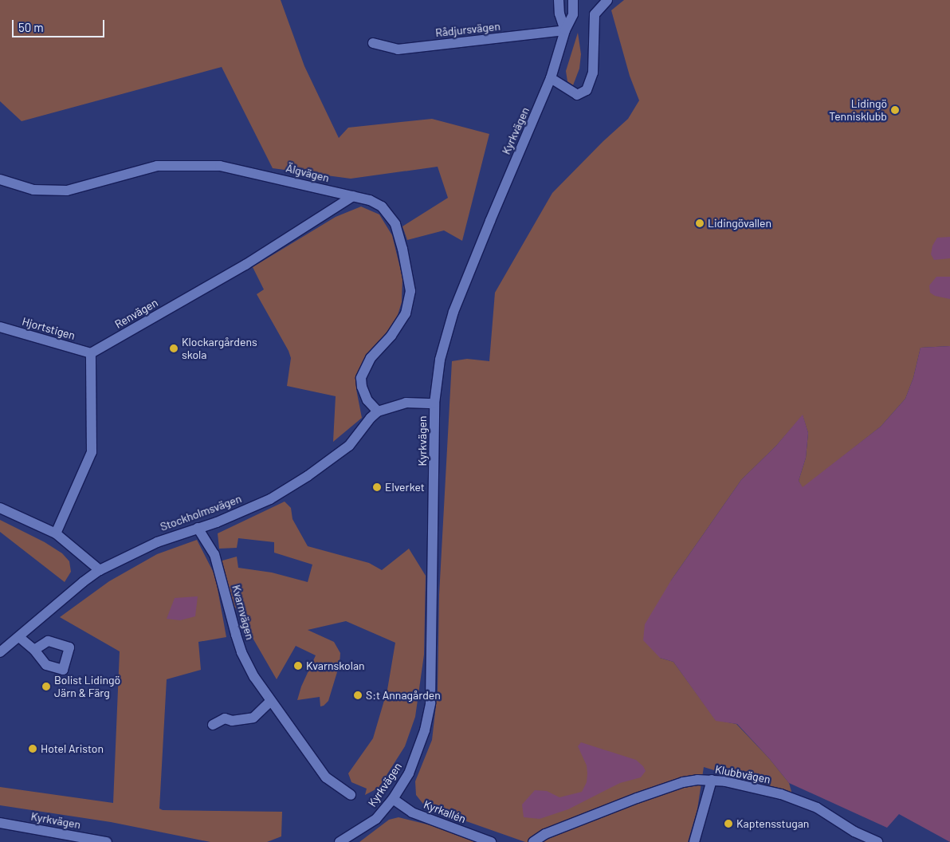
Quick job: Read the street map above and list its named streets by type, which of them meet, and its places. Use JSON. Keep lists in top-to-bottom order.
{
  "streets": {
    "street": [
      "Rådjursvägen",
      "Kyrkvägen",
      "Älgvägen",
      "Renvägen",
      "Hjortstigen",
      "Stockholmsvägen",
      "Kvarnvägen",
      "Klubbvägen",
      "Kyrkallén"
    ]
  },
  "crossings": [
    ["Rådjursvägen", "Kyrkvägen"],
    ["Kyrkvägen", "Stockholmsvägen"],
    ["Kyrkvägen", "Kyrkallén"],
    ["Älgvägen", "Renvägen"],
    ["Älgvägen", "Stockholmsvägen"],
    ["Renvägen", "Hjortstigen"],
    ["Stockholmsvägen", "Kvarnvägen"]
  ],
  "places": [
    "Lidingö Tennisklubb",
    "Lidingövallen",
    "Klockargårdens skola",
    "Elverket",
    "Kvarnskolan",
    "Bolist Lidingö Järn & Färg",
    "S:t Annagården",
    "Hotel Ariston",
    "Kaptensstugan"
  ],
  "scale_bar": "50 m"
}
